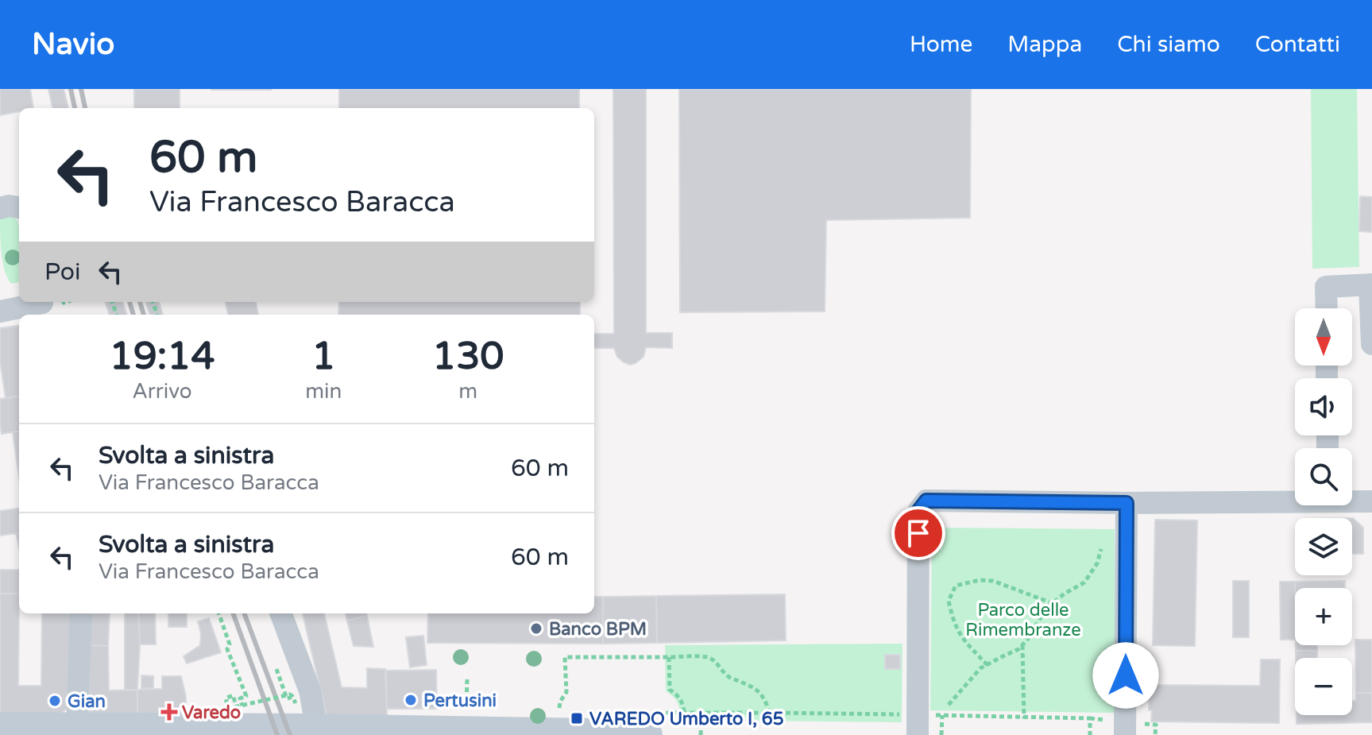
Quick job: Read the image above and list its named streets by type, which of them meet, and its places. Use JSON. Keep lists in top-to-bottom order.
{
  "parks": ["Parco delle Rimembranze"],
  "places": {
    "other": ["Banco BPM", "Pertusini", "Gian"],
    "health": ["Varedo"],
    "transit": ["VAREDO Umberto I, 65"]
  },
  "north": "bottom",
  "page": {
    "header": "Navio",
    "nav": [
      "Home",
      "Mappa",
      "Chi siamo",
      "Contatti"
    ],
    "turn": ["60 m", "Via Francesco Baracca"],
    "then": "Poi",
    "map_buttons": ["+", "−"],
    "eta": [
      "19:14",
      "Arrivo",
      "1",
      "min",
      "130",
      "m"
    ],
    "list": [
      {
        "name": "Svolta a sinistra",
        "note": "Via Francesco Baracca",
        "value": "60 m"
      },
      {
        "name": "Svolta a sinistra",
        "note": "Via Francesco Baracca",
        "value": "60 m"
      }
    ]
  }
}
